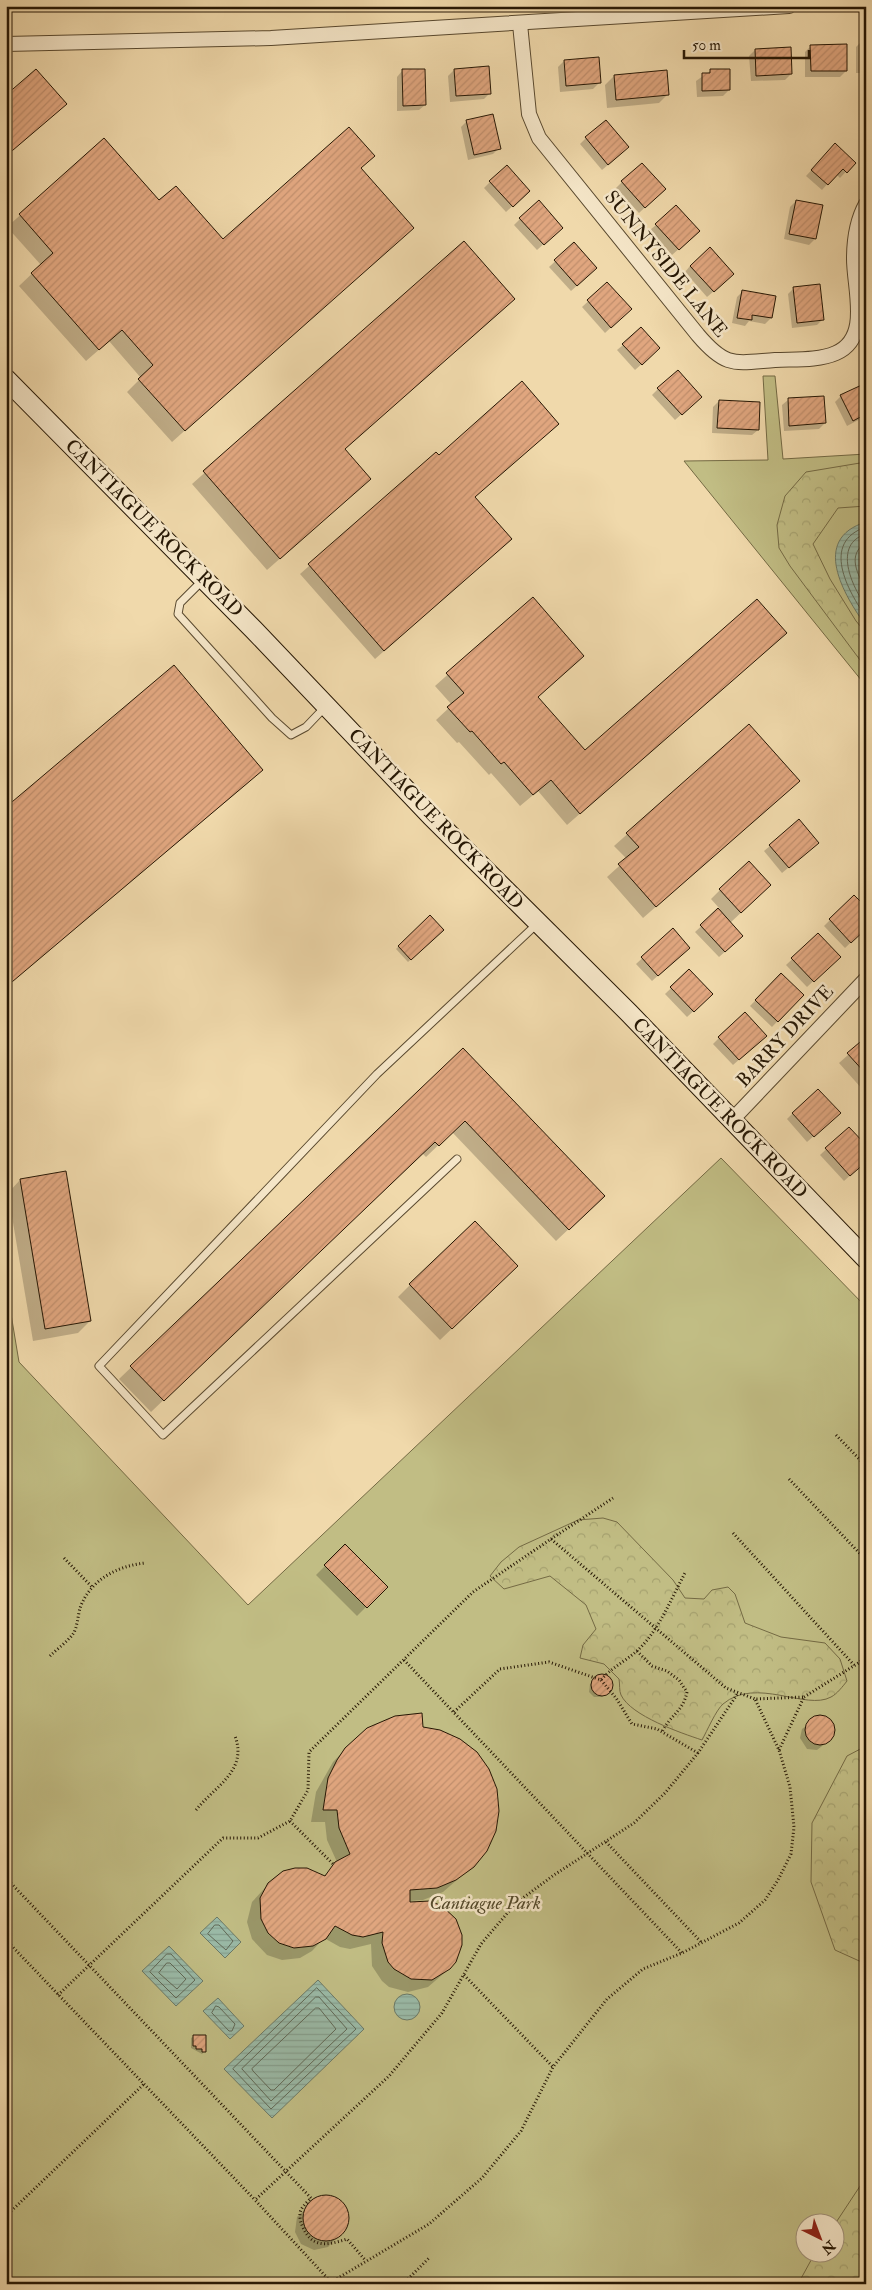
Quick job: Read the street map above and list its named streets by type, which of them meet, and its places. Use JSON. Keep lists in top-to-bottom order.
{
  "streets": {
    "main road": ["CANTIAGUE ROCK ROAD"],
    "street": ["SUNNYSIDE LANE", "BARRY DRIVE"]
  },
  "crossings": [
    ["CANTIAGUE ROCK ROAD", "BARRY DRIVE"]
  ],
  "parks": ["Cantiague Park"],
  "scale_bar": "50 m",
  "north": "bottom right"
}
